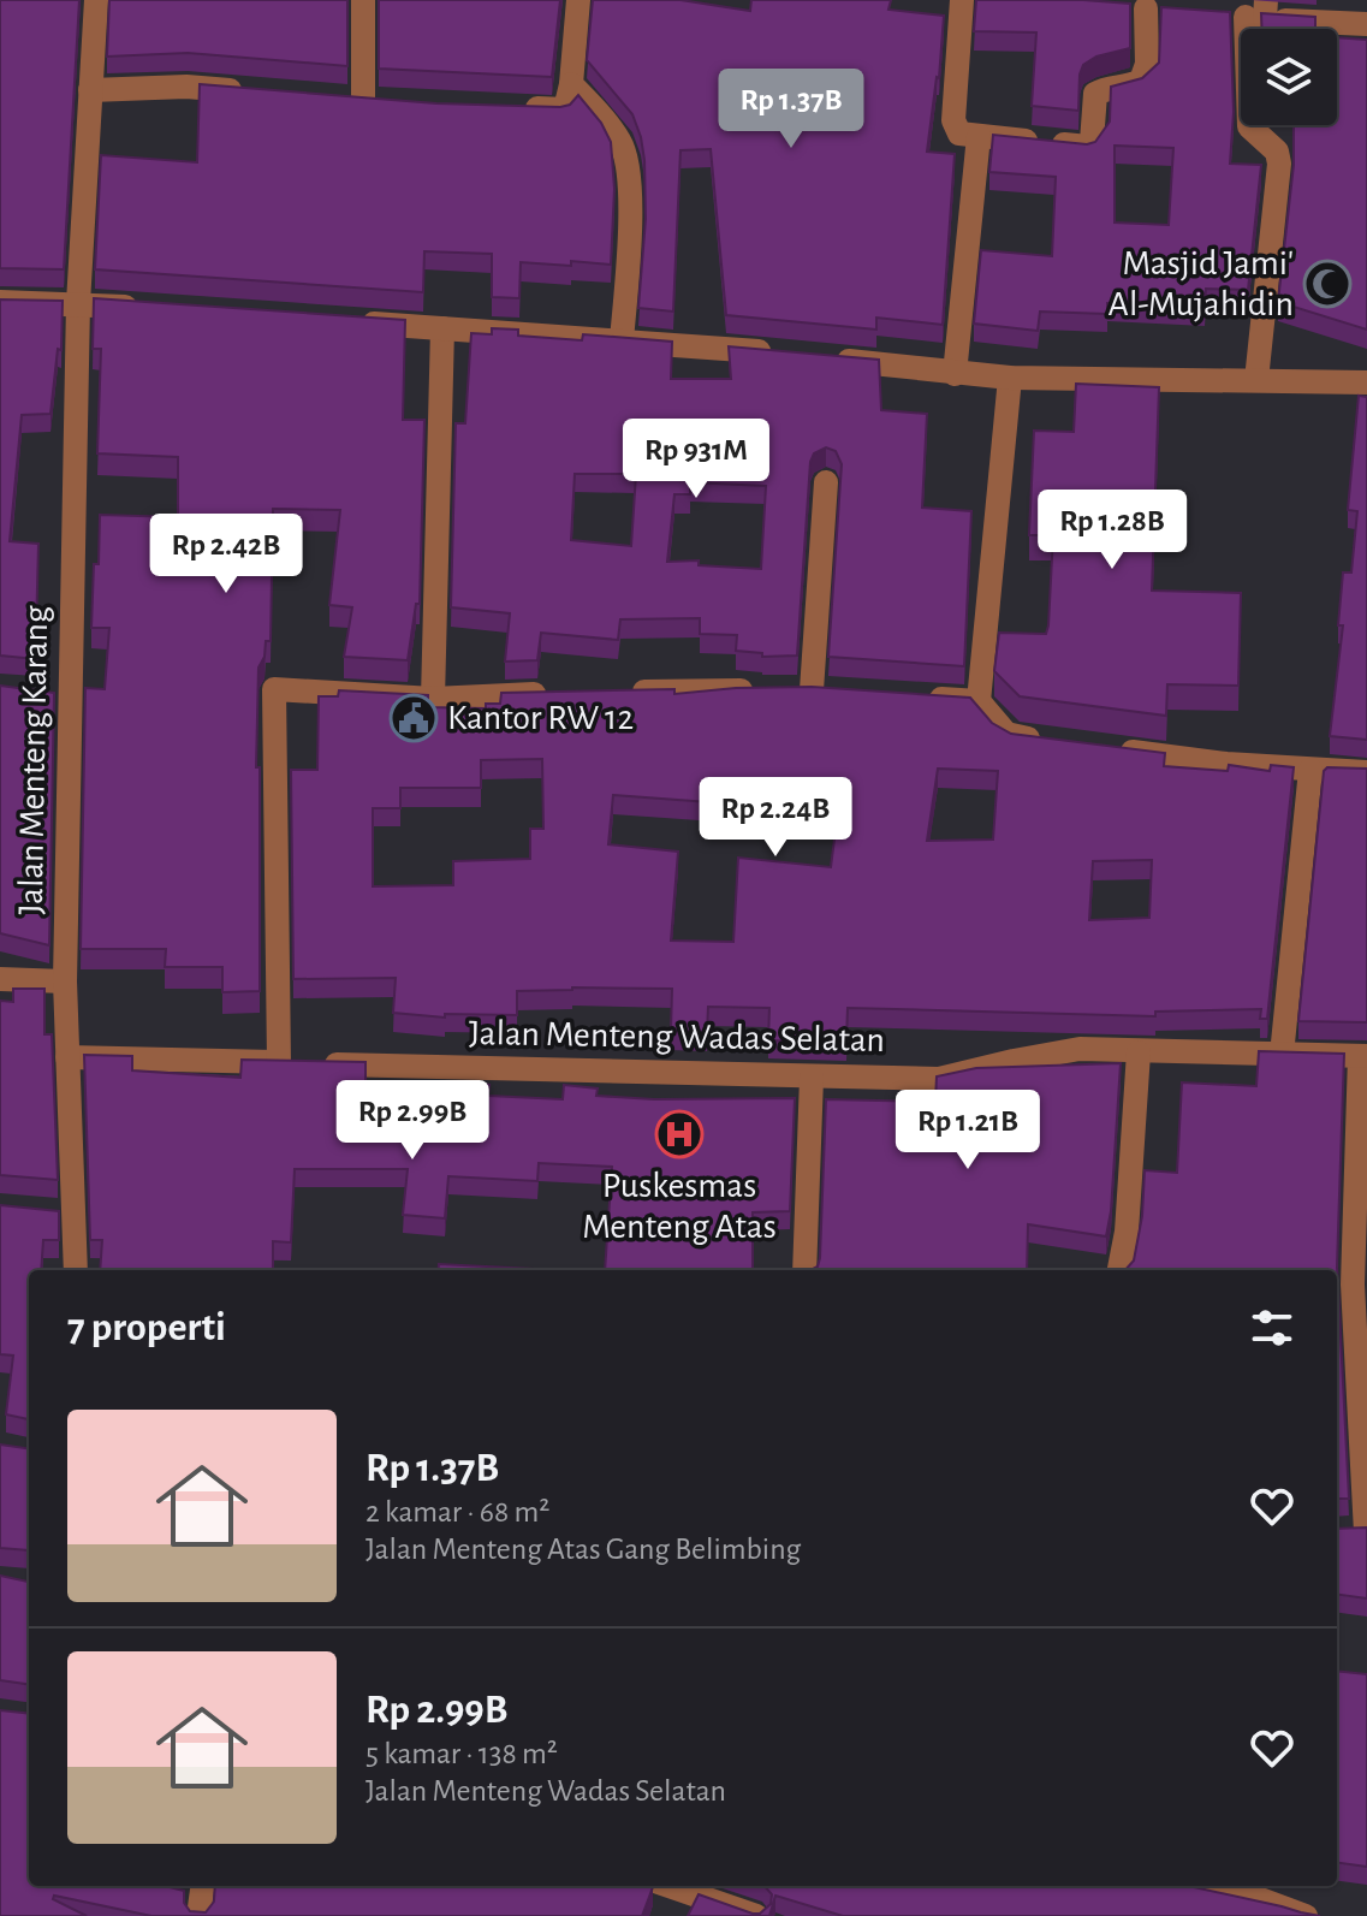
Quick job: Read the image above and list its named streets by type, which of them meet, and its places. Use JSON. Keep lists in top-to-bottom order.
{
  "streets": {
    "street": ["Jalan Menteng Karang", "Jalan Menteng Wadas Selatan"]
  },
  "crossings": [
    ["Jalan Menteng Karang", "Jalan Menteng Wadas Selatan"]
  ],
  "places": {
    "mosque": ["Masjid Jami' Al-Mujahidin"],
    "public building": ["Kantor RW 12"],
    "hospital": ["Puskesmas Menteng Atas"]
  },
  "page": {
    "price": [
      "Rp 1.37B",
      "Rp 931M",
      "Rp 1.28B",
      "Rp 2.42B",
      "Rp 2.24B",
      "Rp 2.99B",
      "Rp 1.21B"
    ],
    "heading": "7 properti",
    "list": [
      {
        "name": "Rp 1.37B",
        "note": "2 kamar · 68 m² · Jalan Menteng Atas Gang Belimbing"
      },
      {
        "name": "Rp 2.99B",
        "note": "5 kamar · 138 m² · Jalan Menteng Wadas Selatan"
      }
    ]
  }
}
